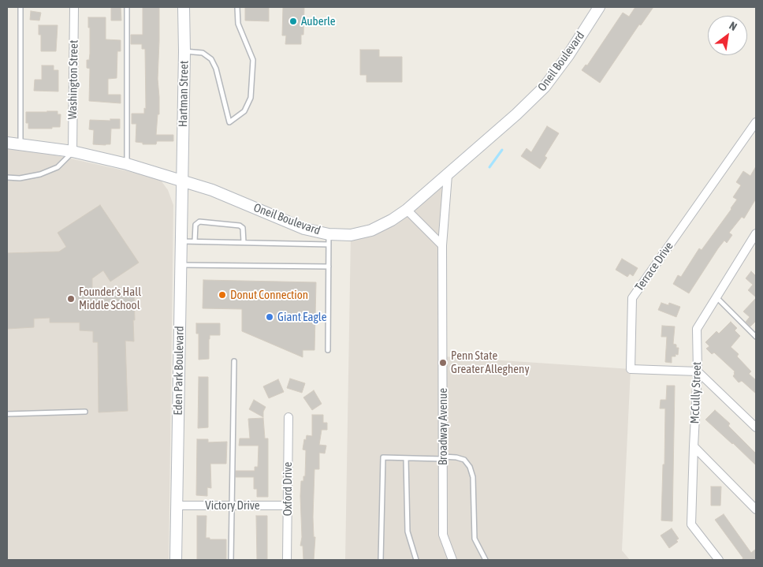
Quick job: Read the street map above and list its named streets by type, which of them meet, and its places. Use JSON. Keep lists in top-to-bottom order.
{
  "streets": {
    "street": [
      "Oneil Boulevard",
      "Washington Street",
      "Hartman Street",
      "Terrace Drive",
      "Eden Park Boulevard",
      "McCully Street",
      "Broadway Avenue",
      "Oxford Drive",
      "Victory Drive"
    ]
  },
  "crossings": [
    ["Oneil Boulevard", "Washington Street"],
    ["Oneil Boulevard", "Hartman Street"],
    ["Oneil Boulevard", "Eden Park Boulevard"],
    ["Oneil Boulevard", "Broadway Avenue"],
    ["Hartman Street", "Eden Park Boulevard"],
    ["Terrace Drive", "McCully Street"],
    ["Eden Park Boulevard", "Victory Drive"],
    ["Oxford Drive", "Victory Drive"]
  ],
  "places": [
    "Auberle",
    "Donut Connection",
    "Founder's Hall Middle School",
    "Giant Eagle",
    "Penn State Greater Allegheny"
  ],
  "north": "top right"
}
